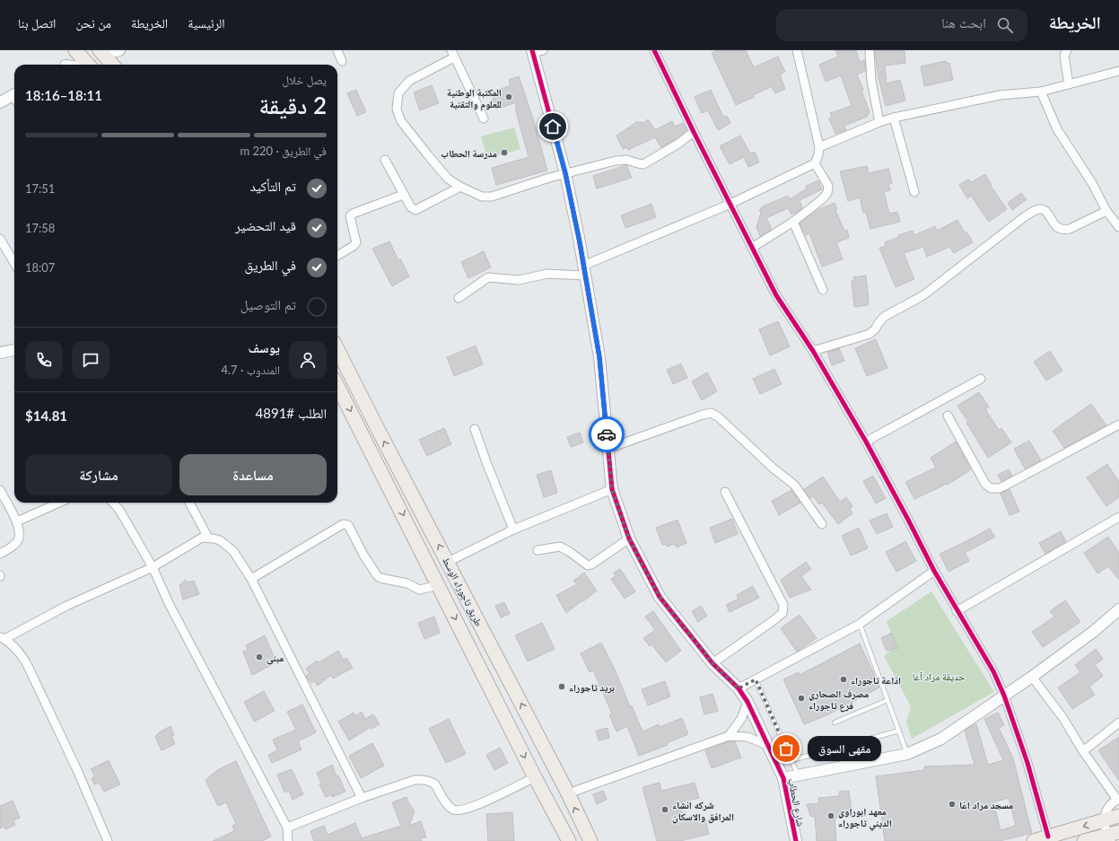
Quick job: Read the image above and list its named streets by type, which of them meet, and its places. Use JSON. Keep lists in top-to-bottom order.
{
  "streets": {
    "main road": ["طريق تاجوراء الوسط"],
    "street": ["شارع الحطاب"]
  },
  "parks": ["حديقة مراد آغا"],
  "places": [
    "المكتبة الوطنية للعلوم والتقنية",
    "مدرسة الحطاب",
    "مبنى",
    "اذاعة تاجوراء",
    "بريد تاجوراء",
    "مصرف الصحاري فرع تاجوراء",
    "مقهى السوق",
    "مسجد مراد اغا",
    "شركه انشاء المرافق والاسكان",
    "معهد ابوراوي الديني تاجوراء"
  ],
  "page": {
    "header": "الخريطة",
    "search": "ابحث هنا",
    "nav": [
      "الرئيسية",
      "الخريطة",
      "من نحن",
      "اتصل بنا"
    ],
    "heading": ["2 دقيقة", "يصل خلال", "18:11–18:16"],
    "panel": [
      "يوسف",
      "المندوب · 4.7",
      "الطلب #4891",
      "$14.81"
    ],
    "bar": "في الطريق · 220 m",
    "list": [
      ["تم التأكيد", "17:51"],
      ["قيد التحضير", "17:58"],
      ["في الطريق", "18:07"],
      "تم التوصيل"
    ],
    "buttons": ["مساعدة", "مشاركة"],
    "bubble": "مقهى السوق"
  }
}
